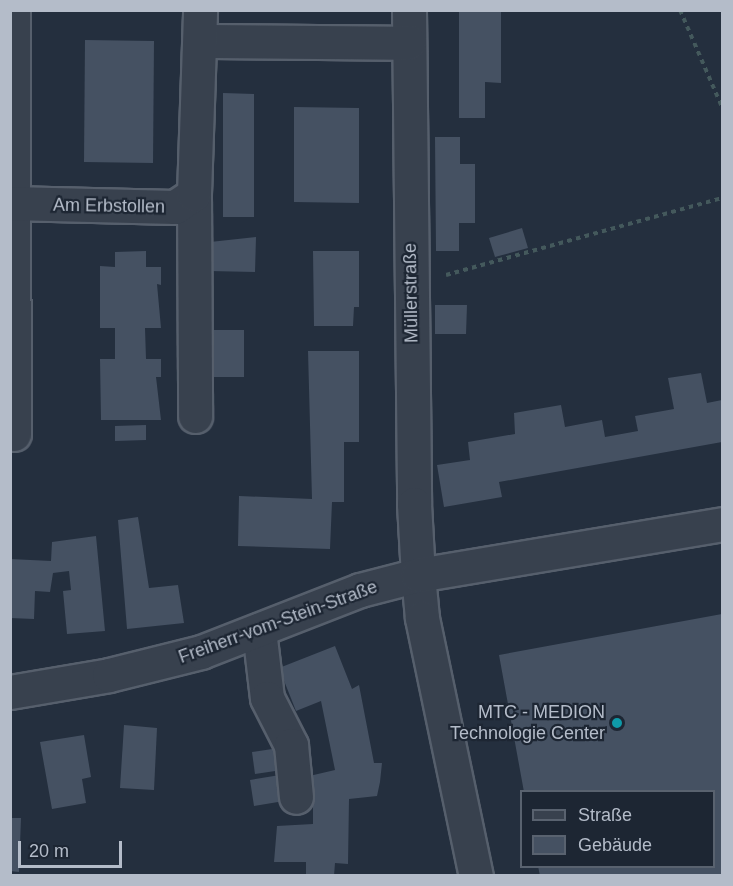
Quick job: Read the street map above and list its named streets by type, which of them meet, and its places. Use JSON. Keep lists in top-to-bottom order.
{
  "streets": {
    "street": ["Am Erbstollen", "Müllerstraße", "Freiherr-vom-Stein-Straße"]
  },
  "crossings": [
    ["Müllerstraße", "Freiherr-vom-Stein-Straße"]
  ],
  "places": ["MTC - MEDION Technologie Center"],
  "legend": ["Straße", "Gebäude"],
  "scale_bar": "20 m"
}
